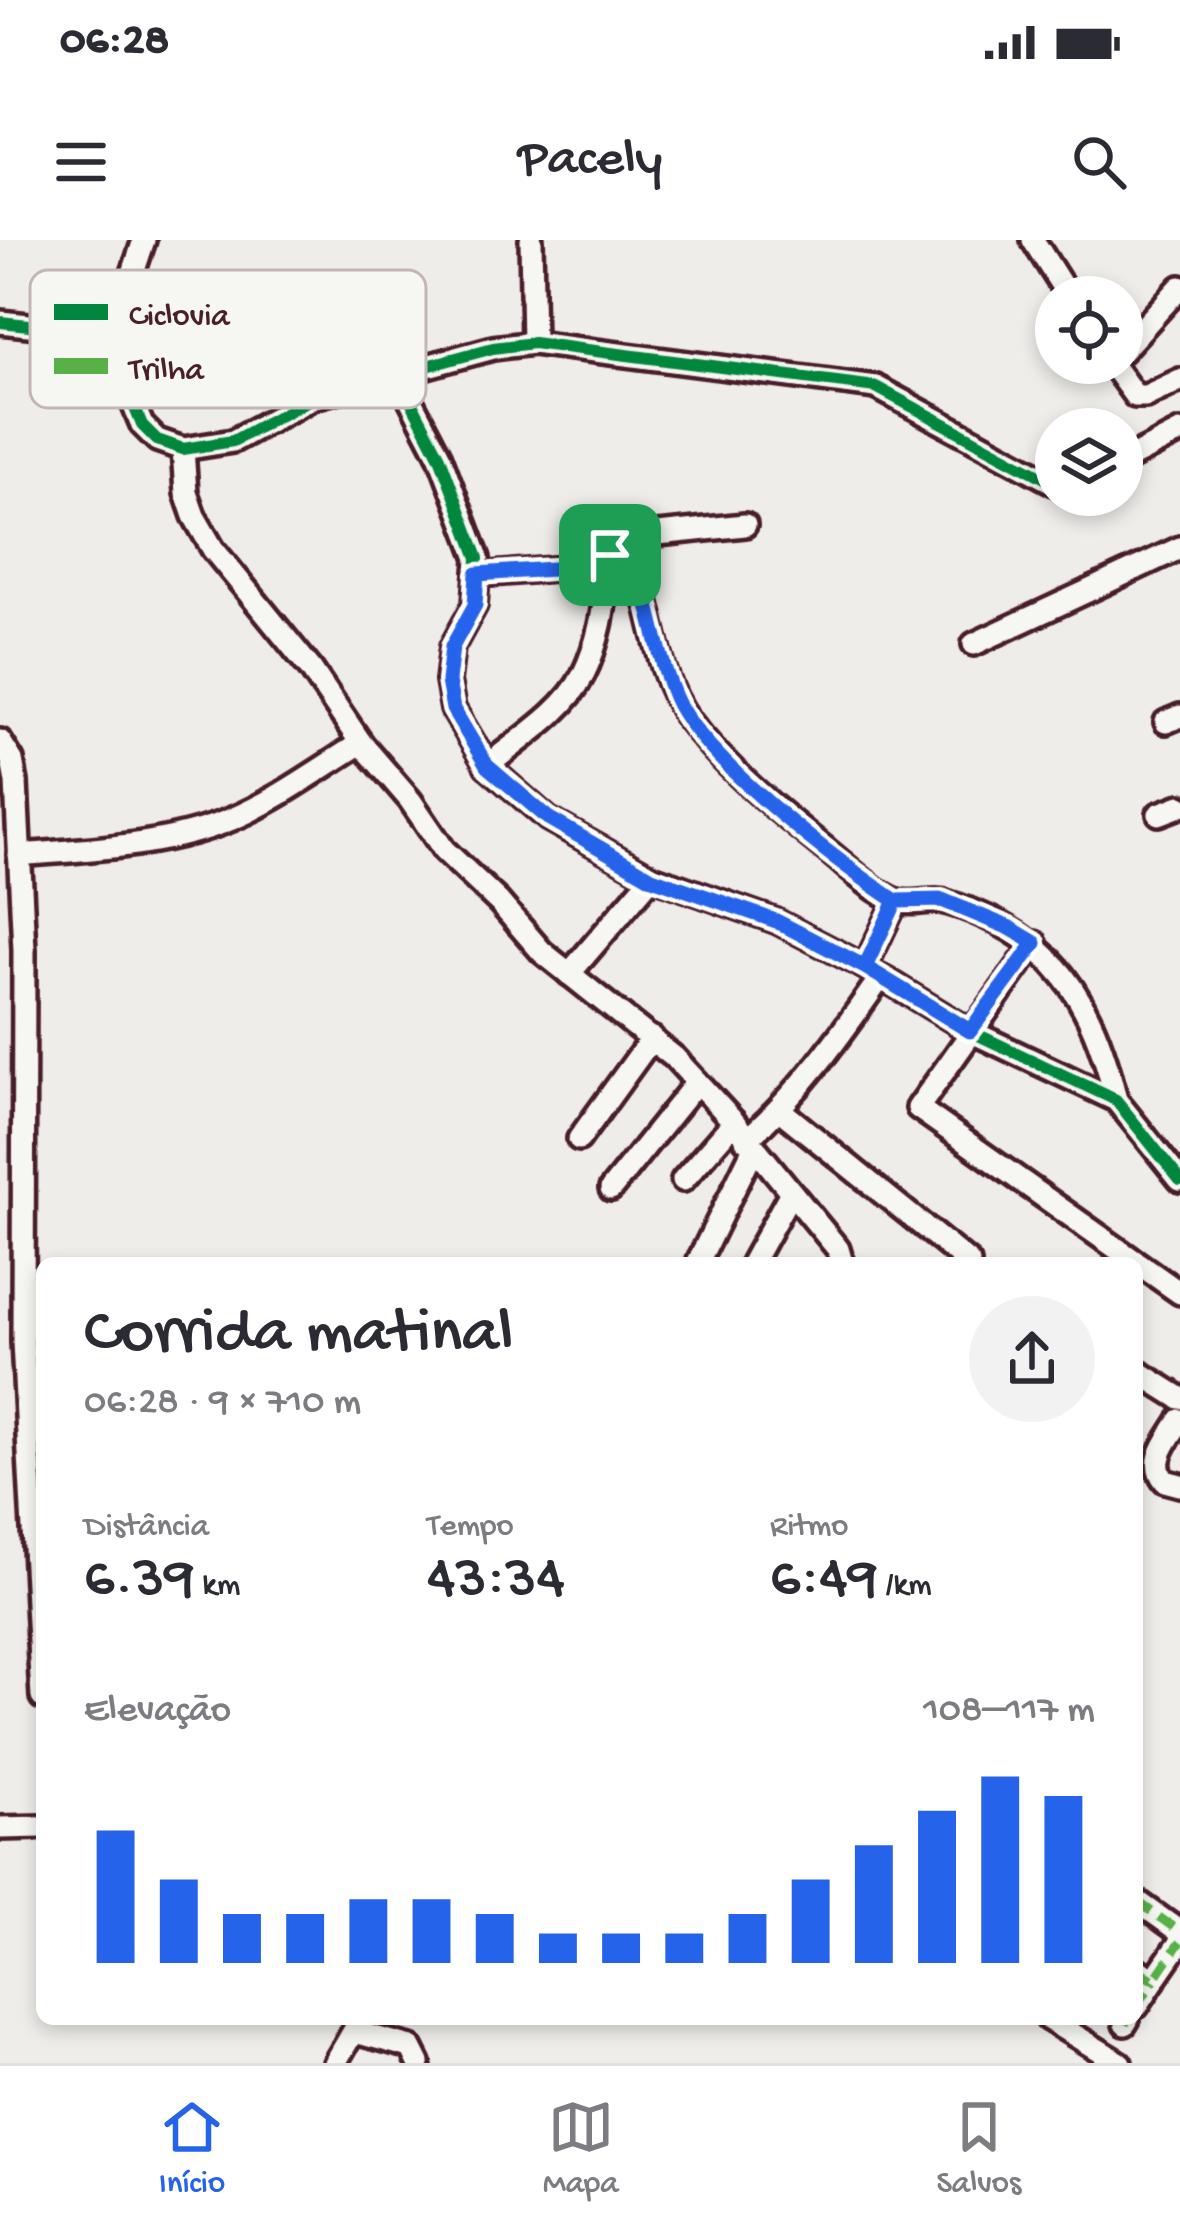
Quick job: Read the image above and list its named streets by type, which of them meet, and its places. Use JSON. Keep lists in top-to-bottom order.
{
  "legend": ["Ciclovia", "Trilha"],
  "page": {
    "status": "06:28",
    "header": "Pacely",
    "heading": ["Corrida matinal", "06:28 · 9 × 710 m"],
    "stats": [
      ["Distância", "6.39 km"],
      ["Tempo", "43:34"],
      ["Ritmo", "6:49 /km"]
    ],
    "chart": ["Elevação", "108–117 m"],
    "tabs": ["Início", "Mapa", "Salvos"]
  }
}
